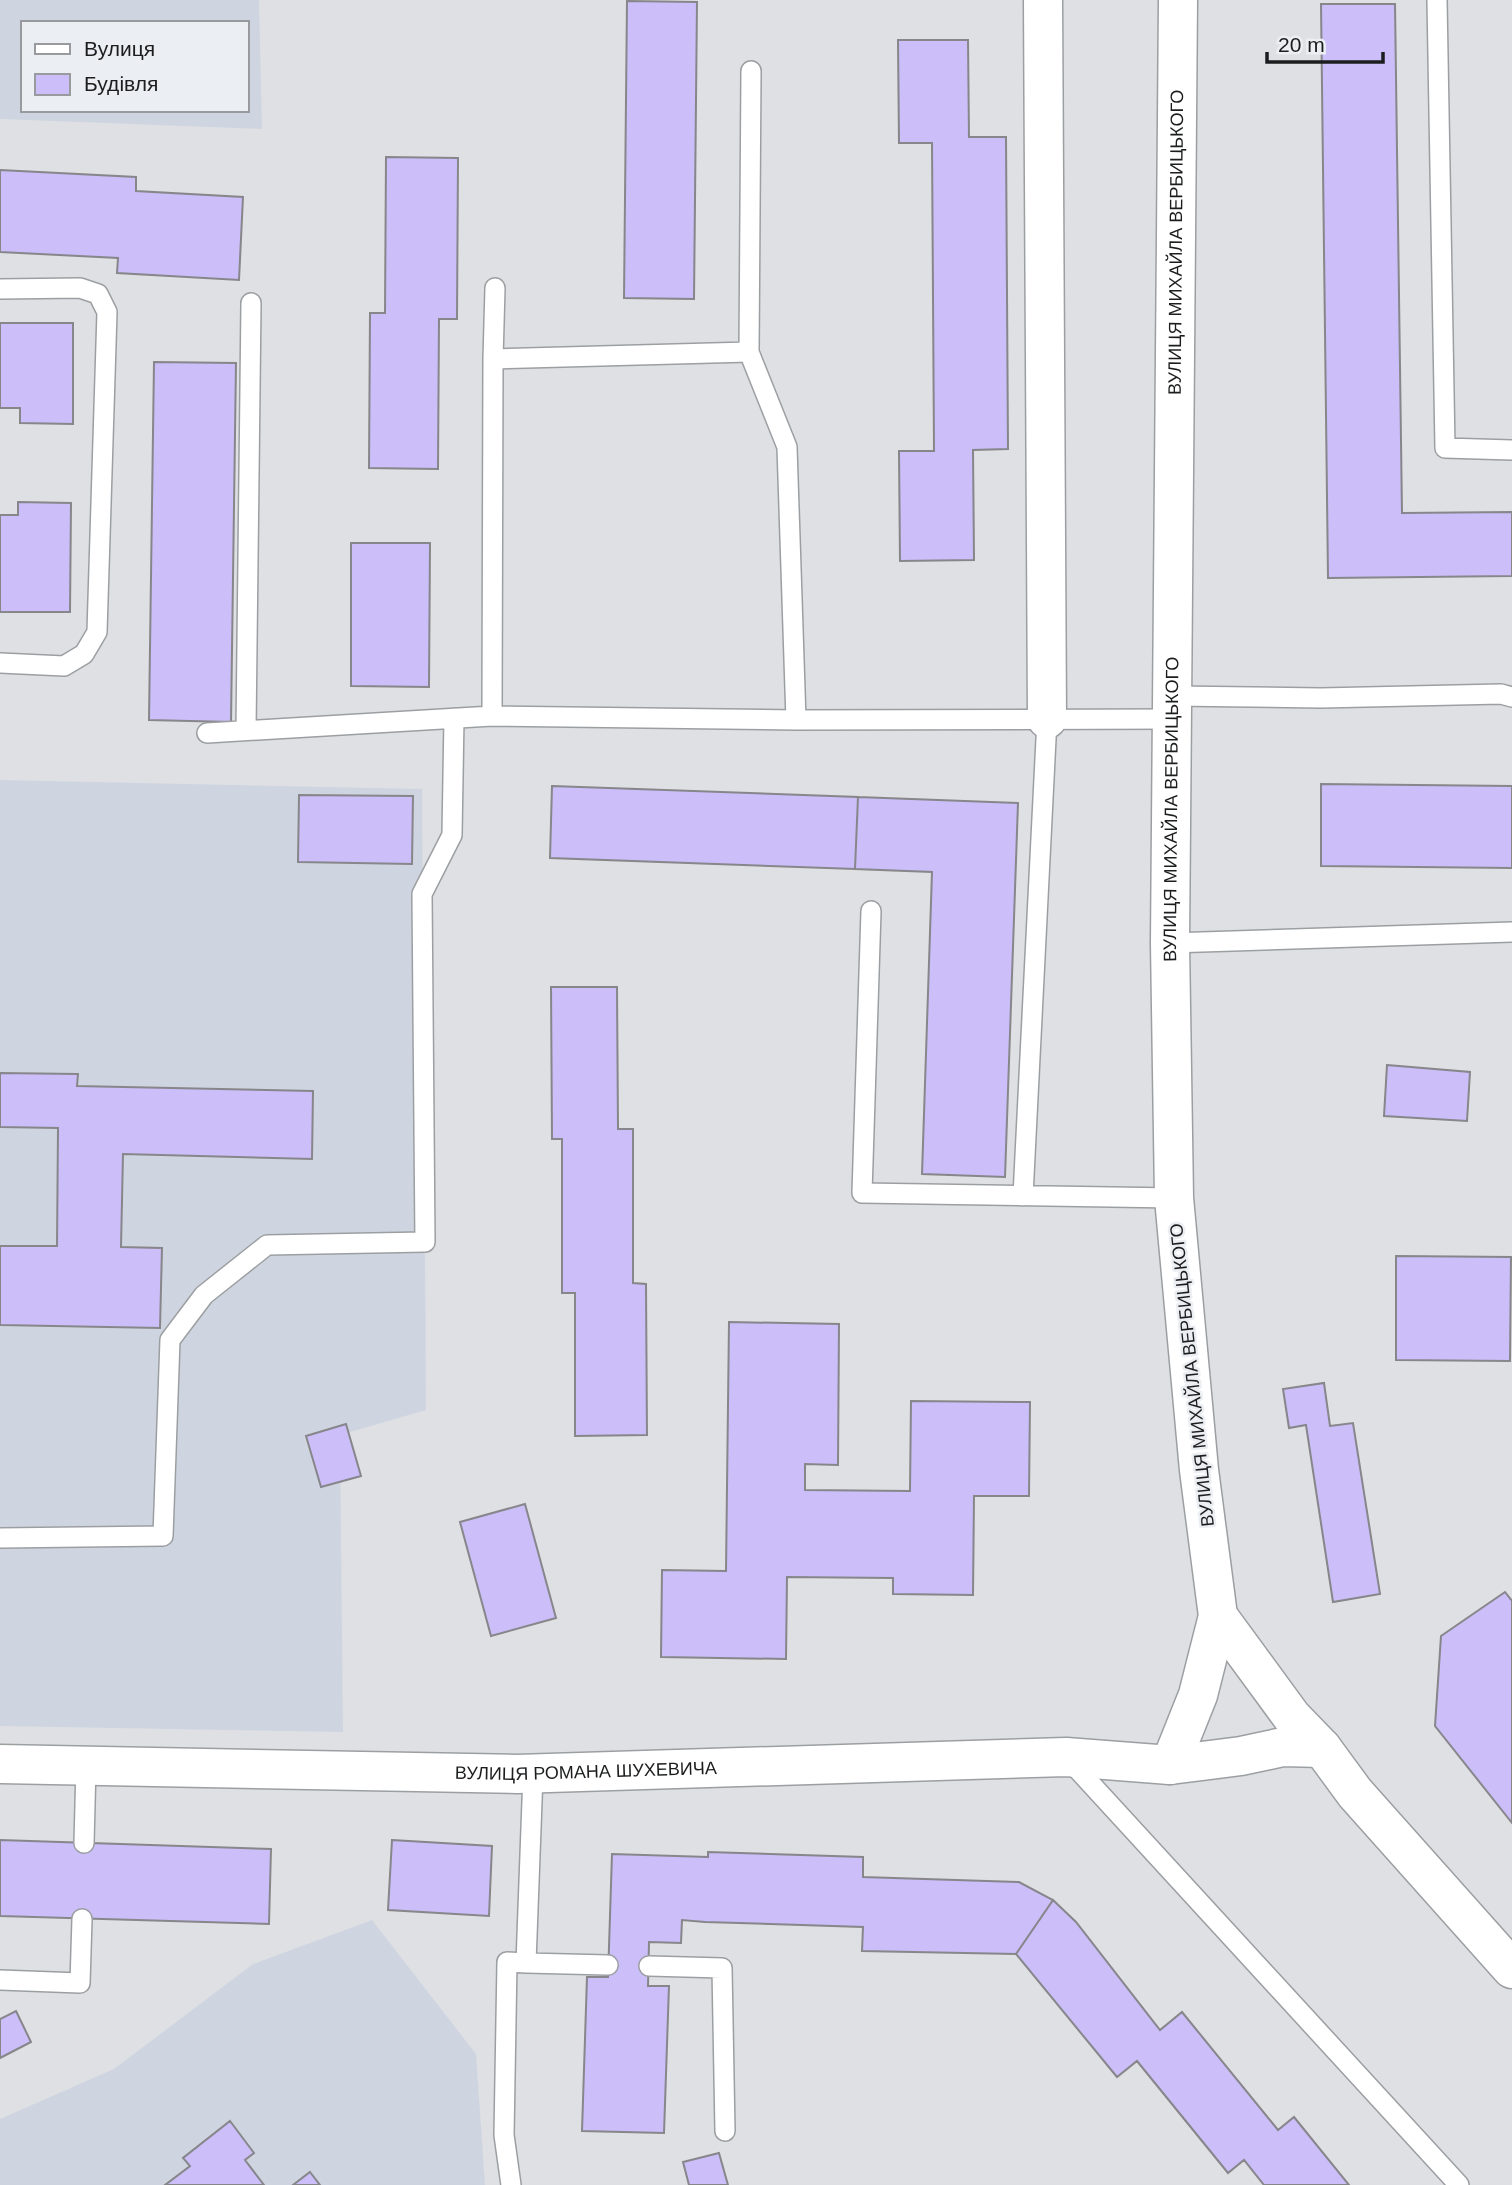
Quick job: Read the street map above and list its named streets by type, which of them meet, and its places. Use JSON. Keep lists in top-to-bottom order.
{
  "streets": {
    "street": ["ВУЛИЦЯ МИХАЙЛА ВЕРБИЦЬКОГО", "ВУЛИЦЯ РОМАНА ШУХЕВИЧА"]
  },
  "crossings": [
    ["ВУЛИЦЯ МИХАЙЛА ВЕРБИЦЬКОГО", "ВУЛИЦЯ РОМАНА ШУХЕВИЧА"]
  ],
  "legend": ["Вулиця", "Будівля"],
  "scale_bar": "20 m"
}
